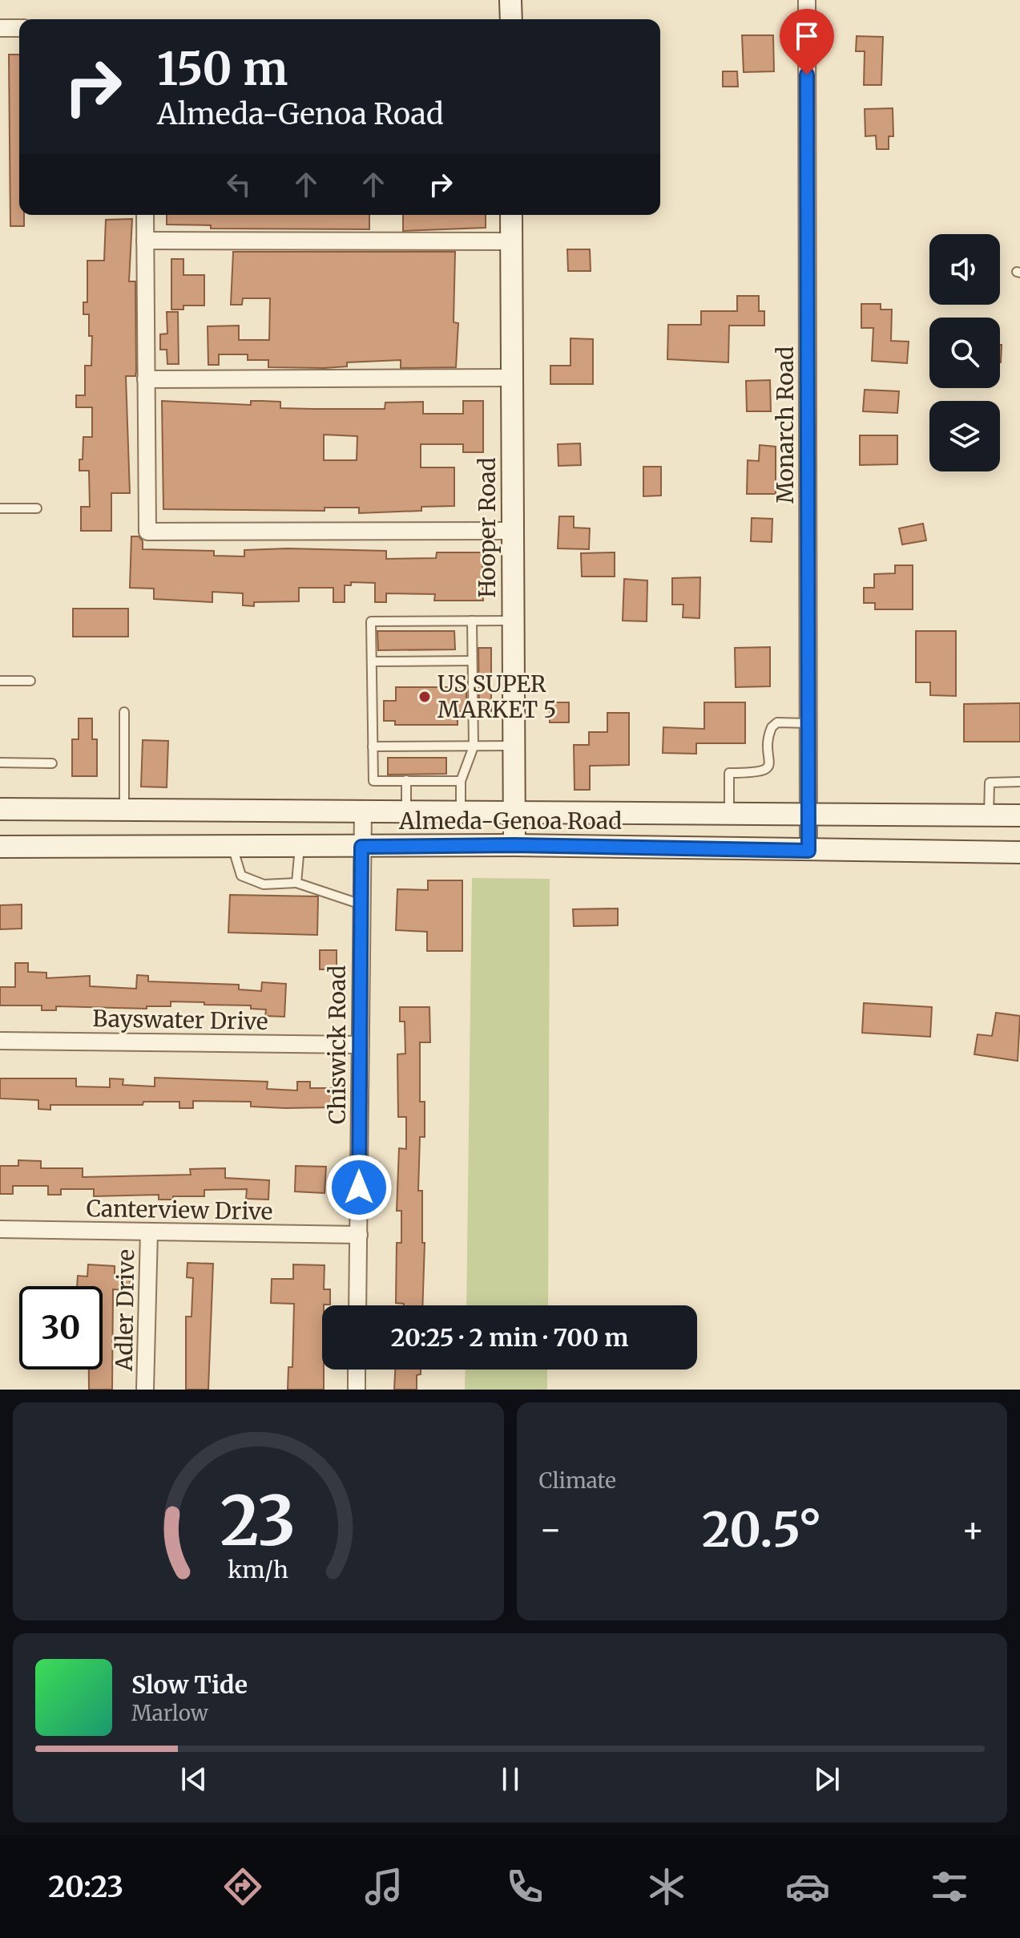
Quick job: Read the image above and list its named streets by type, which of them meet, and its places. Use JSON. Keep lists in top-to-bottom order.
{
  "streets": {
    "main road": ["Hooper Road", "Almeda-Genoa Road"],
    "street": [
      "Monarch Road",
      "Bayswater Drive",
      "Chiswick Road",
      "Canterview Drive",
      "Adler Drive"
    ]
  },
  "crossings": [
    ["Monarch Road", "Almeda-Genoa Road"],
    ["Hooper Road", "Almeda-Genoa Road"],
    ["Almeda-Genoa Road", "Chiswick Road"],
    ["Bayswater Drive", "Chiswick Road"],
    ["Chiswick Road", "Canterview Drive"],
    ["Canterview Drive", "Adler Drive"]
  ],
  "places": ["US SUPER MARKET 5"],
  "page": {
    "turn": ["150 m", "Almeda-Genoa Road"],
    "limit": "30",
    "trip": "20:25 · 2 min · 700 m",
    "tile": "Climate",
    "heat": ["−", "20.5°", "+"],
    "song": ["Slow Tide", "Marlow"],
    "tabs": "20:23",
    "gauge": ["23", "km/h"]
  }
}
